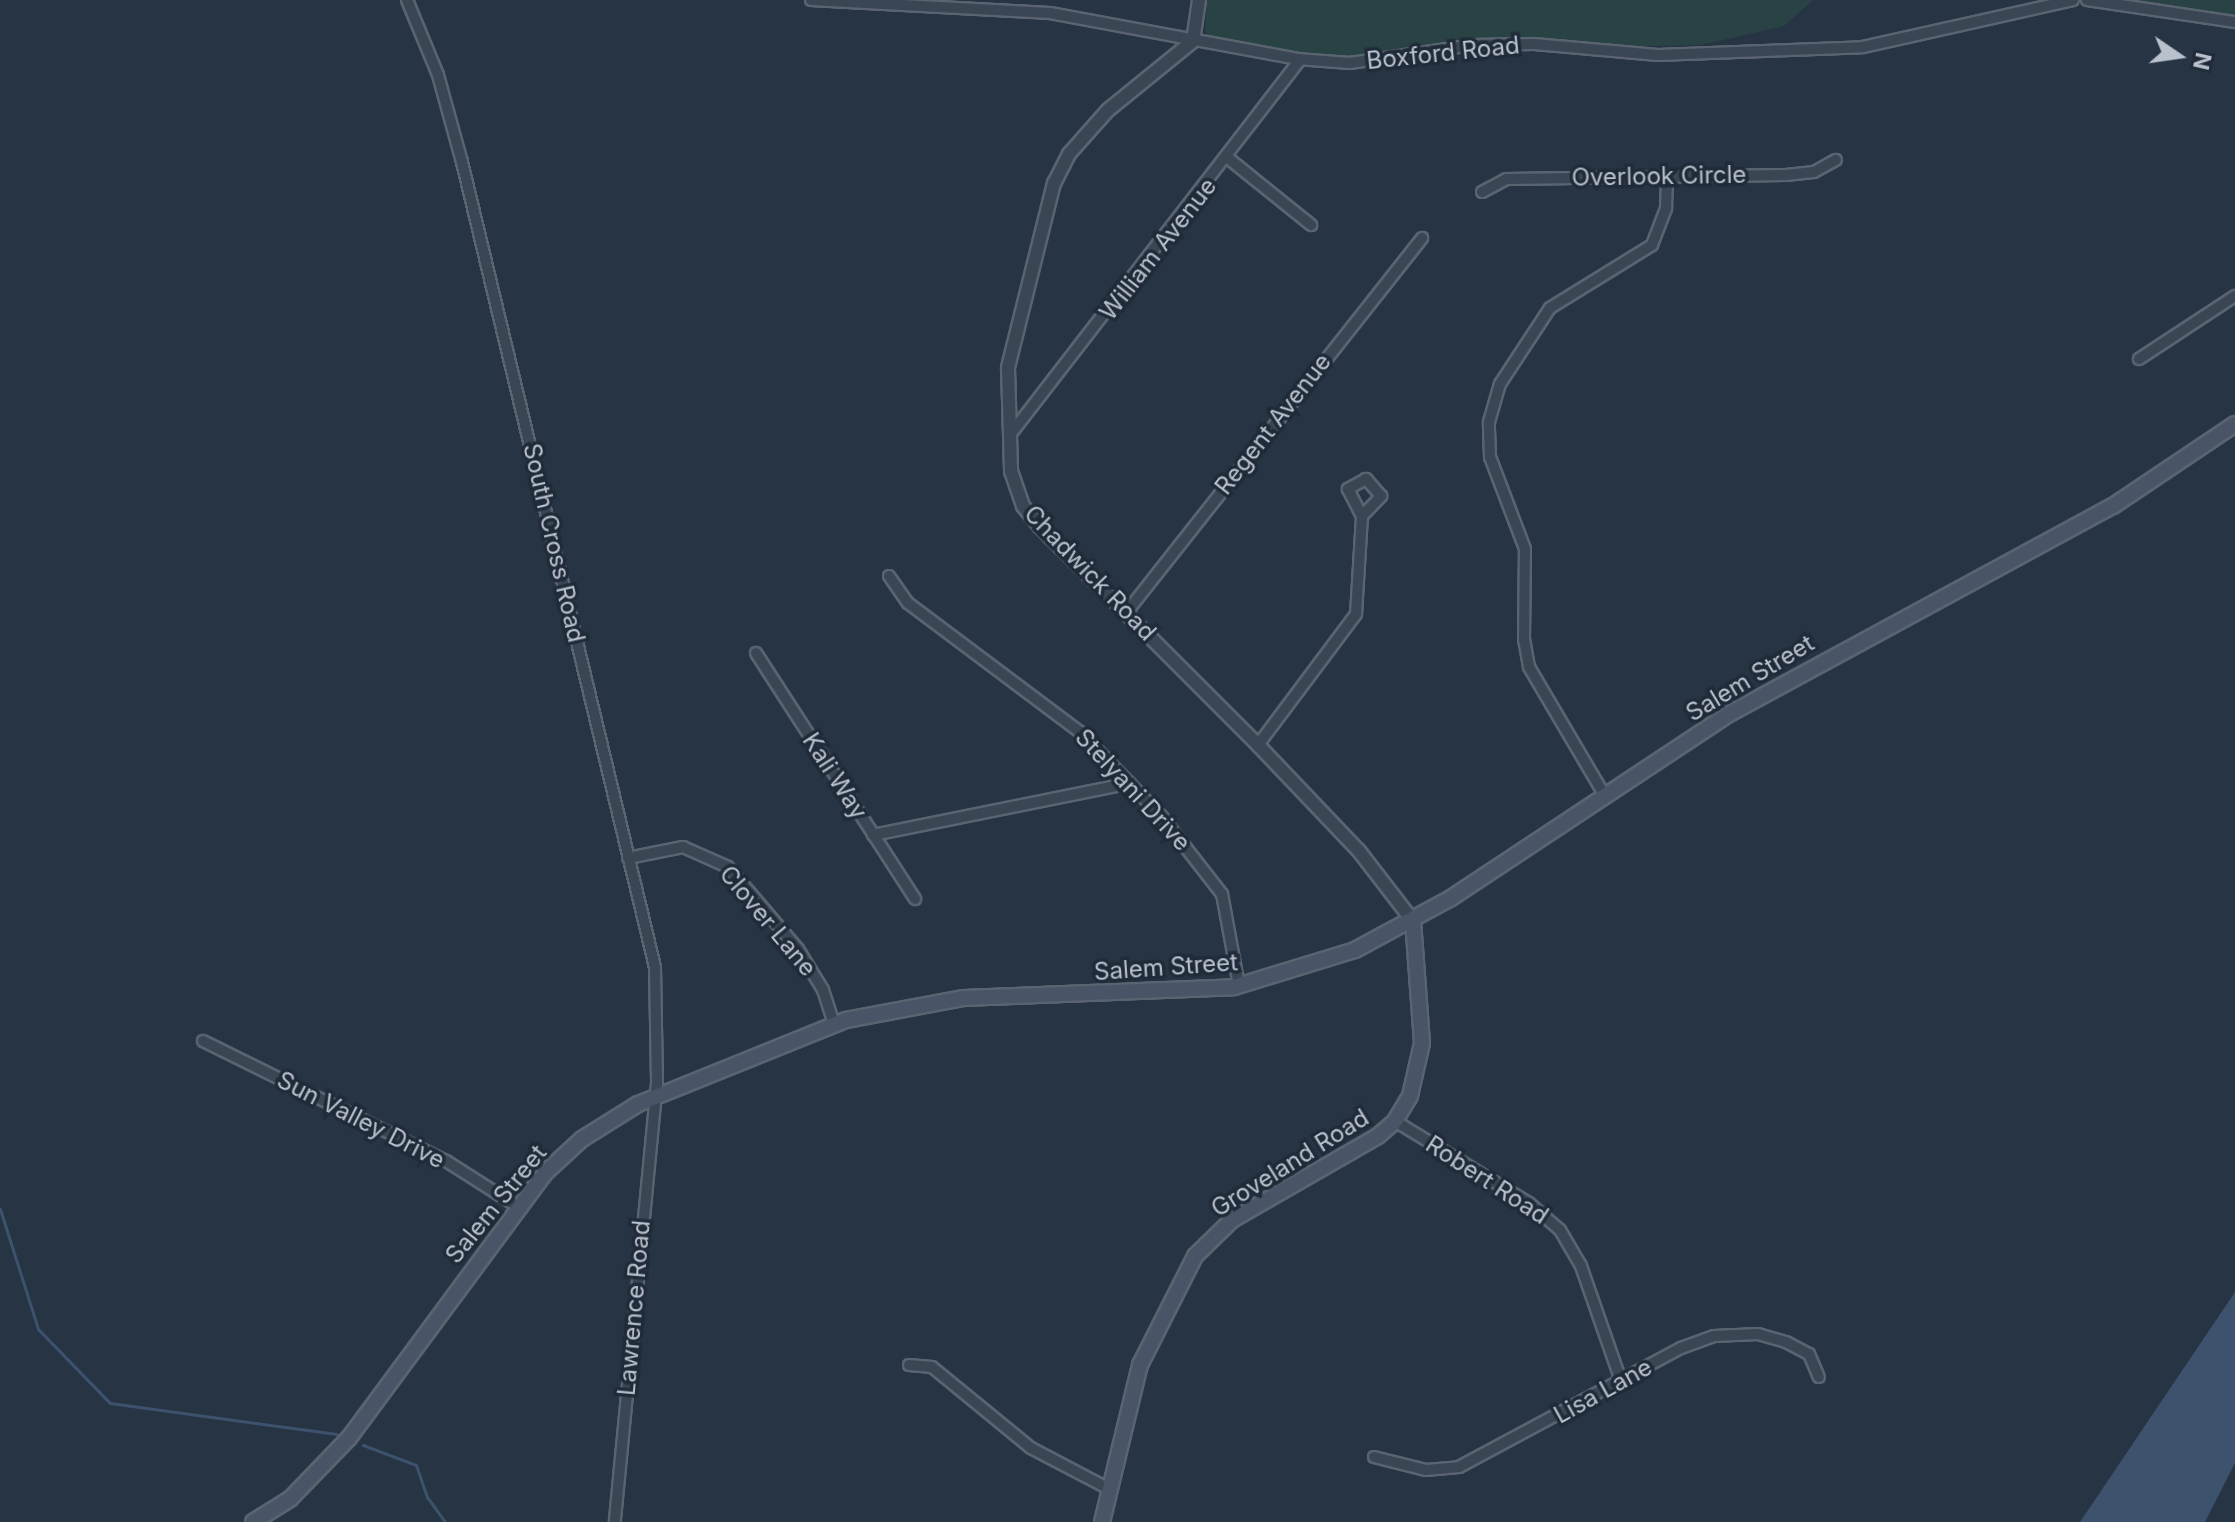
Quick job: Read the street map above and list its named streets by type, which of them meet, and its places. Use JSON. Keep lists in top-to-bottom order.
{
  "streets": {
    "main road": ["Salem Street", "Groveland Road"],
    "street": [
      "Boxford Road",
      "Overlook Circle",
      "William Avenue",
      "Regent Avenue",
      "South Cross Road",
      "Chadwick Road",
      "Kali Way",
      "Stelyani Drive",
      "Clover Lane",
      "Sun Valley Drive",
      "Robert Road",
      "Lawrence Road",
      "Lisa Lane"
    ]
  },
  "crossings": [
    ["Boxford Road", "William Avenue"],
    ["Boxford Road", "Chadwick Road"],
    ["William Avenue", "Chadwick Road"],
    ["Regent Avenue", "Chadwick Road"],
    ["South Cross Road", "Salem Street"],
    ["South Cross Road", "Clover Lane"],
    ["South Cross Road", "Lawrence Road"],
    ["Chadwick Road", "Salem Street"],
    ["Chadwick Road", "Groveland Road"],
    ["Salem Street", "Stelyani Drive"],
    ["Salem Street", "Clover Lane"],
    ["Salem Street", "Sun Valley Drive"],
    ["Salem Street", "Groveland Road"],
    ["Salem Street", "Lawrence Road"],
    ["Groveland Road", "Robert Road"],
    ["Robert Road", "Lisa Lane"]
  ],
  "north": "right"
}
